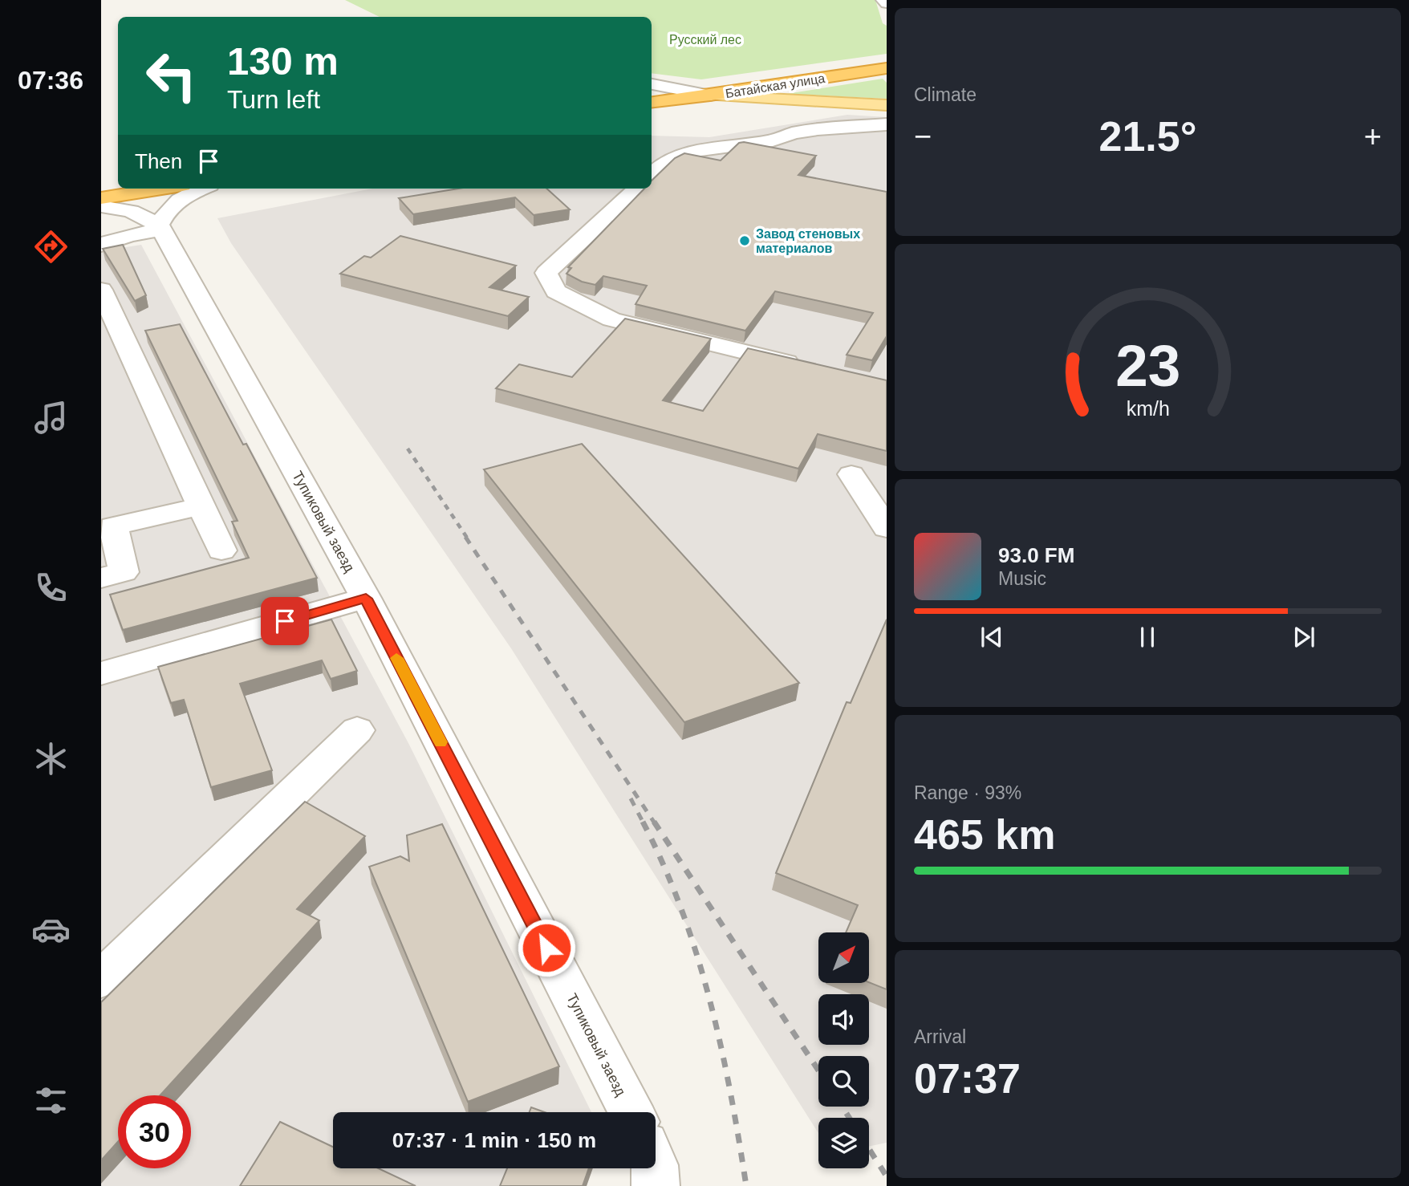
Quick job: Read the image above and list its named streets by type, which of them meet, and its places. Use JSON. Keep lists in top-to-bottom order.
{
  "streets": {
    "highway": ["Батайская улица"],
    "street": ["Тупиковый заезд"]
  },
  "parks": ["Русский лес"],
  "places": ["Завод стеновых материалов"],
  "north": "top right",
  "page": {
    "tabs": "07:36",
    "tile": [
      "Climate",
      ["Range · 93%", "465 km"],
      ["Arrival", "07:37"]
    ],
    "turn": ["130 m", "Turn left"],
    "heat": ["−", "21.5°", "+"],
    "then": "Then",
    "song": ["93.0 FM", "Music"],
    "limit": "30",
    "trip": "07:37 · 1 min · 150 m",
    "gauge": ["23", "km/h"]
  }
}
